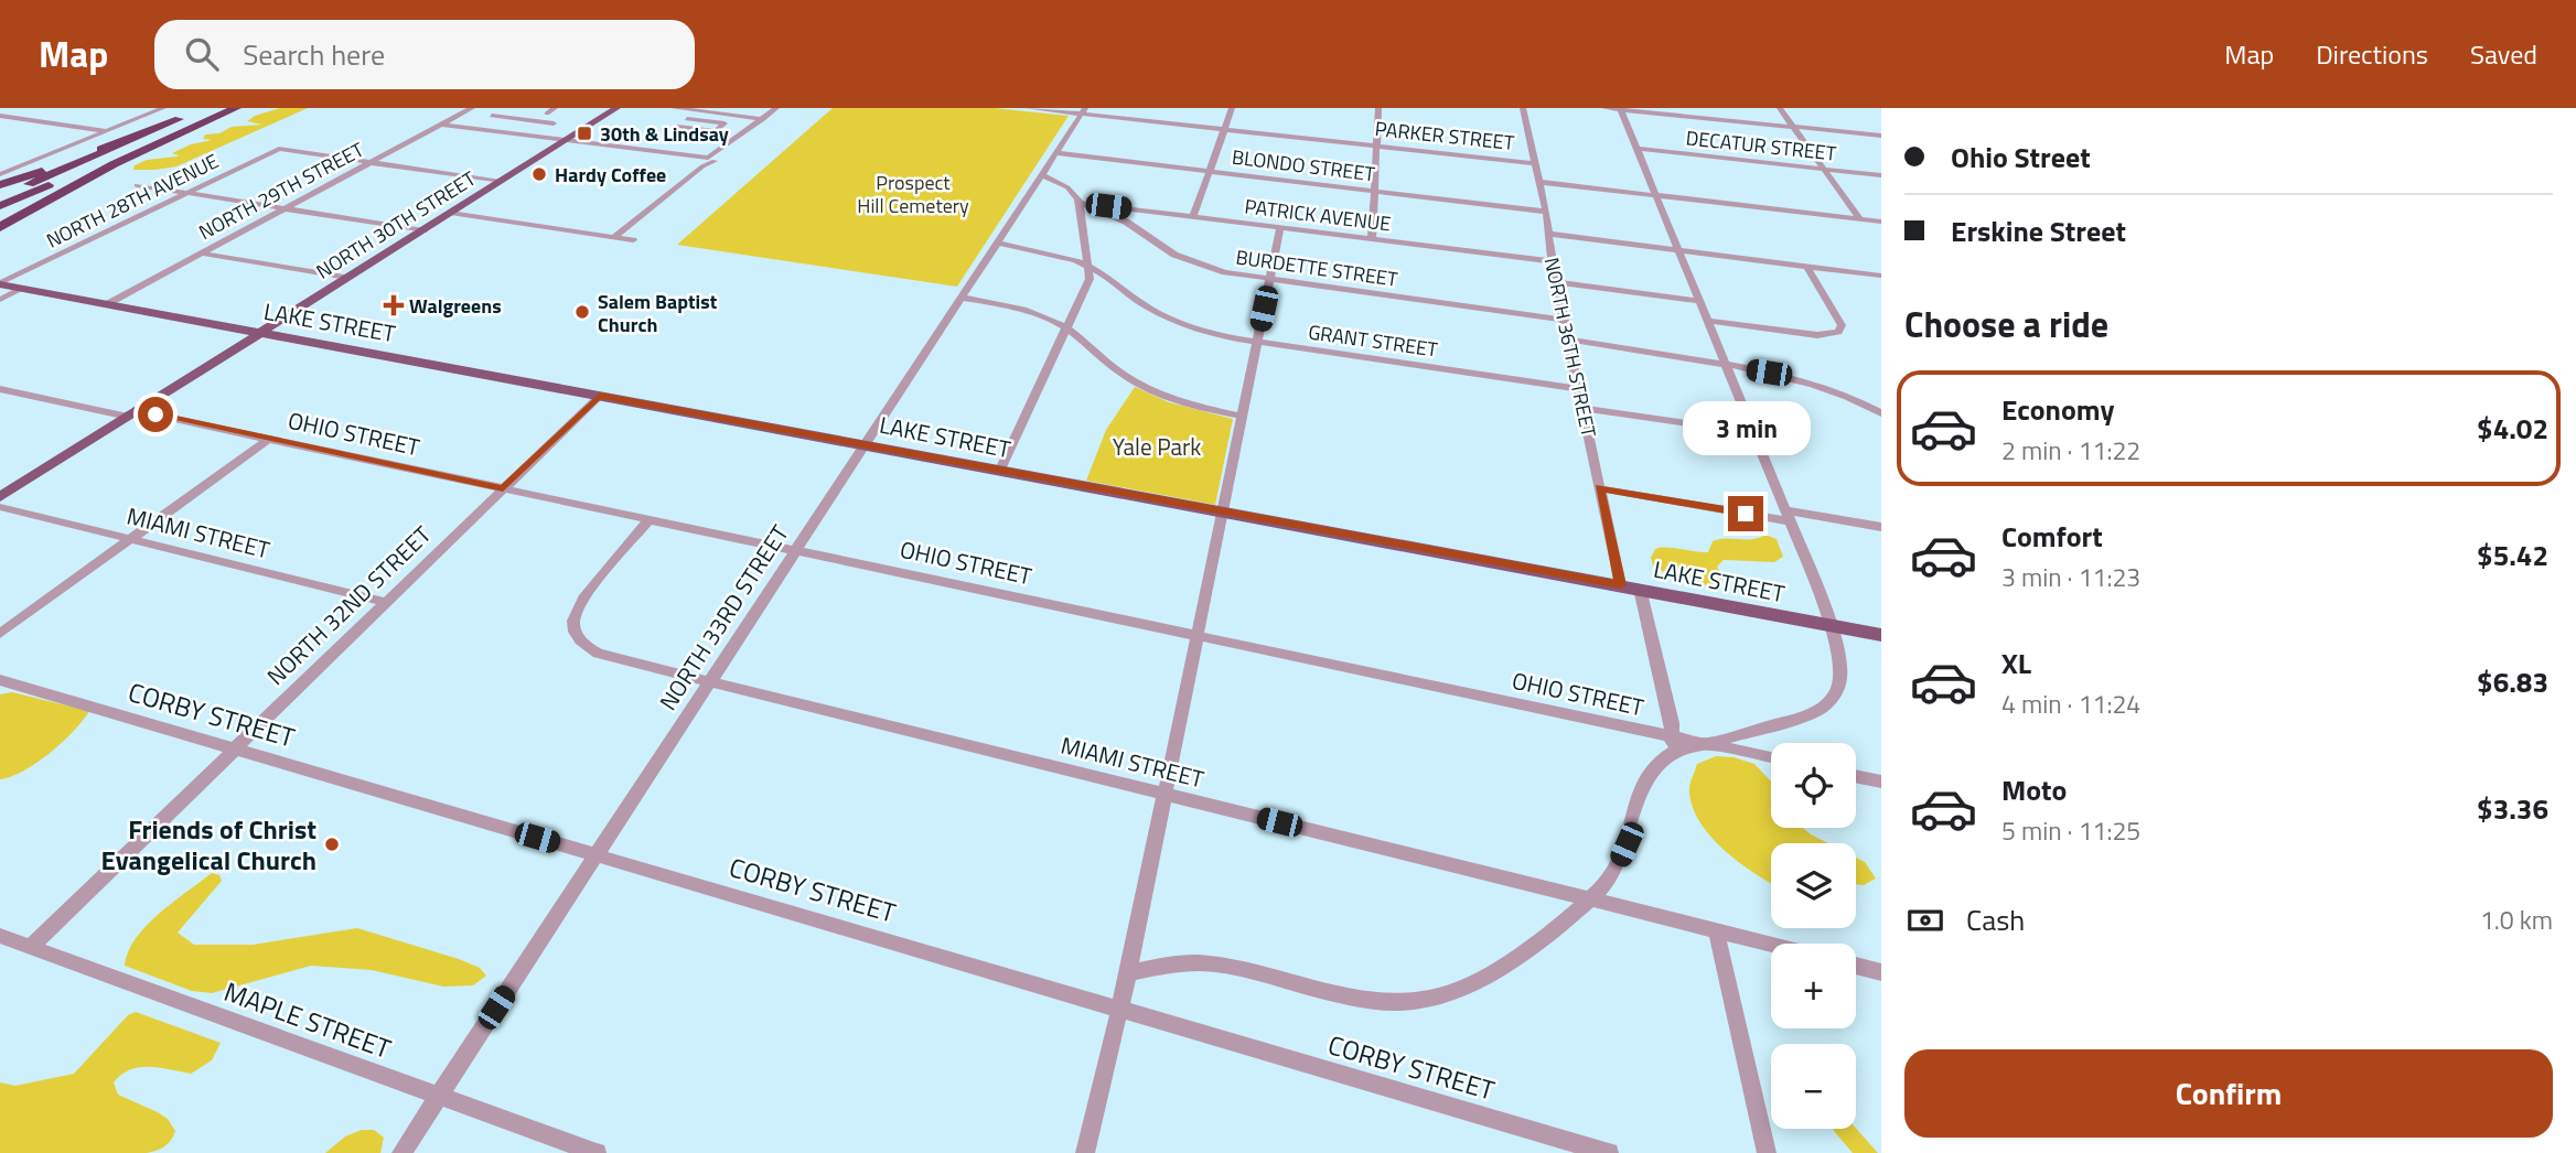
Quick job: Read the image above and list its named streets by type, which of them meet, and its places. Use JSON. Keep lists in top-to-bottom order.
{
  "streets": {
    "main road": ["NORTH 30TH STREET", "LAKE STREET"],
    "street": [
      "PARKER STREET",
      "DECATUR STREET",
      "BLONDO STREET",
      "NORTH 29TH STREET",
      "NORTH 28TH AVENUE",
      "PATRICK AVENUE",
      "BURDETTE STREET",
      "GRANT STREET",
      "NORTH 36TH STREET",
      "OHIO STREET",
      "MIAMI STREET",
      "NORTH 32ND STREET",
      "NORTH 33RD STREET",
      "CORBY STREET",
      "MAPLE STREET"
    ]
  },
  "crossings": [
    ["PARKER STREET", "NORTH 36TH STREET"],
    ["PARKER STREET", "NORTH 33RD STREET"],
    ["BLONDO STREET", "NORTH 36TH STREET"],
    ["BLONDO STREET", "NORTH 33RD STREET"],
    ["NORTH 29TH STREET", "NORTH 28TH AVENUE"],
    ["NORTH 29TH STREET", "LAKE STREET"],
    ["NORTH 28TH AVENUE", "LAKE STREET"],
    ["PATRICK AVENUE", "BURDETTE STREET"],
    ["PATRICK AVENUE", "NORTH 36TH STREET"],
    ["NORTH 30TH STREET", "LAKE STREET"],
    ["NORTH 30TH STREET", "OHIO STREET"],
    ["BURDETTE STREET", "NORTH 36TH STREET"],
    ["BURDETTE STREET", "NORTH 33RD STREET"],
    ["LAKE STREET", "NORTH 36TH STREET"],
    ["LAKE STREET", "NORTH 32ND STREET"],
    ["LAKE STREET", "NORTH 33RD STREET"],
    ["GRANT STREET", "NORTH 36TH STREET"],
    ["GRANT STREET", "NORTH 33RD STREET"],
    ["OHIO STREET", "MIAMI STREET"],
    ["OHIO STREET", "NORTH 32ND STREET"],
    ["OHIO STREET", "NORTH 33RD STREET"],
    ["MIAMI STREET", "NORTH 32ND STREET"],
    ["MIAMI STREET", "NORTH 33RD STREET"],
    ["NORTH 32ND STREET", "CORBY STREET"],
    ["NORTH 32ND STREET", "MAPLE STREET"],
    ["NORTH 33RD STREET", "CORBY STREET"],
    ["NORTH 33RD STREET", "MAPLE STREET"]
  ],
  "parks": ["Prospect Hill Cemetery", "Yale Park"],
  "places": {
    "transit": ["30th & Lindsay"],
    "other": ["Hardy Coffee", "Salem Baptist Church", "Friends of Christ Evangelical Church"],
    "health": ["Walgreens"]
  },
  "page": {
    "header": "Map",
    "search": "Search here",
    "nav": ["Map", "Directions", "Saved"],
    "banner": ["Ohio Street", "Erskine Street"],
    "heading": "Choose a ride",
    "list": [
      {
        "name": "Economy",
        "note": "2 min · 11:22",
        "value": "$4.02"
      },
      {
        "name": "Comfort",
        "note": "3 min · 11:23",
        "value": "$5.42"
      },
      {
        "name": "XL",
        "note": "4 min · 11:24",
        "value": "$6.83"
      },
      {
        "name": "Moto",
        "note": "5 min · 11:25",
        "value": "$3.36"
      }
    ],
    "bubble": "3 min",
    "map_buttons": ["+", "−"],
    "pay": ["Cash", "1.0 km"],
    "buttons": "Confirm"
  }
}
